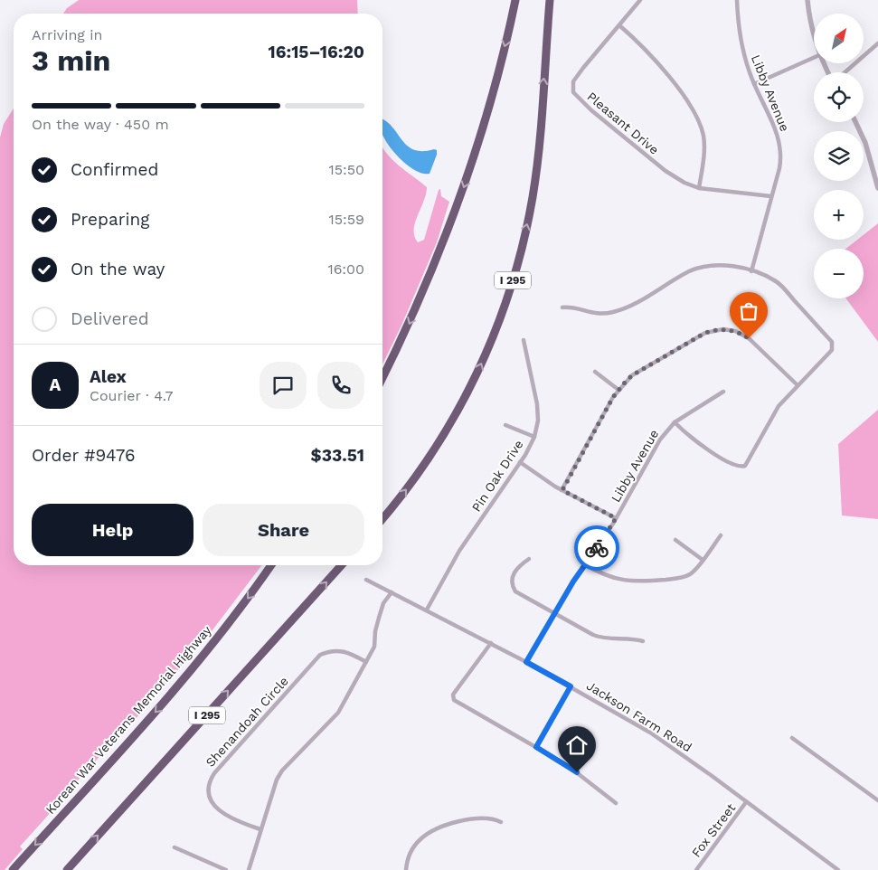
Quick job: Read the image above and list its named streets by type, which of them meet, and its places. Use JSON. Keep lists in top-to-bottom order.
{
  "streets": {
    "highway": ["I 295", "Korean War Veterans Memorial Highway"],
    "street": [
      "Libby Avenue",
      "Pleasant Drive",
      "Pin Oak Drive",
      "Jackson Farm Road",
      "Shenandoah Circle",
      "Fox Street"
    ]
  },
  "crossings": [
    ["Libby Avenue", "Pleasant Drive"],
    ["Libby Avenue", "Jackson Farm Road"],
    ["Pin Oak Drive", "Jackson Farm Road"],
    ["Jackson Farm Road", "Fox Street"]
  ],
  "north": "top right",
  "page": {
    "map_buttons": ["+", "−"],
    "heading": ["3 min", "Arriving in", "16:15–16:20"],
    "panel": [
      "Alex",
      "Courier · 4.7",
      "Order #9476",
      "$33.51"
    ],
    "bar": "On the way · 450 m",
    "list": [
      ["Confirmed", "15:50"],
      ["Preparing", "15:59"],
      ["On the way", "16:00"],
      "Delivered"
    ],
    "round": "A",
    "buttons": ["Help", "Share"]
  }
}
